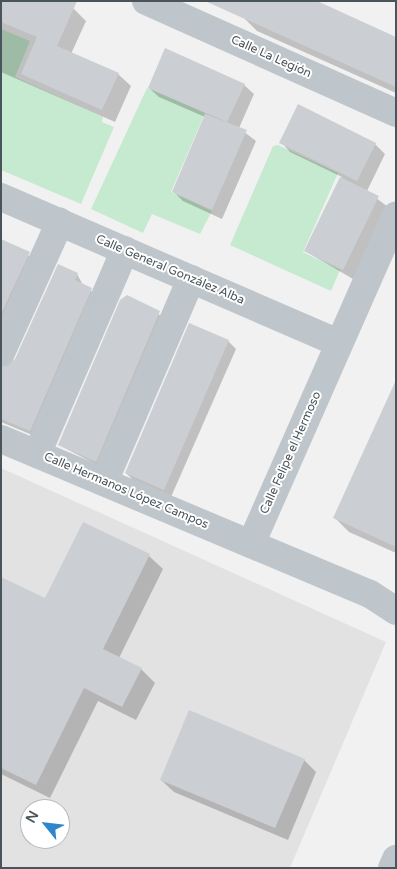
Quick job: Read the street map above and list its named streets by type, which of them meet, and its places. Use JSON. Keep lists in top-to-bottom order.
{
  "streets": {
    "street": [
      "Calle La Legión",
      "Calle General González Alba",
      "Calle Felipe el Hermoso",
      "Calle Hermanos López Campos"
    ]
  },
  "crossings": [
    ["Calle General González Alba", "Calle Felipe el Hermoso"],
    ["Calle Felipe el Hermoso", "Calle Hermanos López Campos"]
  ],
  "north": "top left"
}
